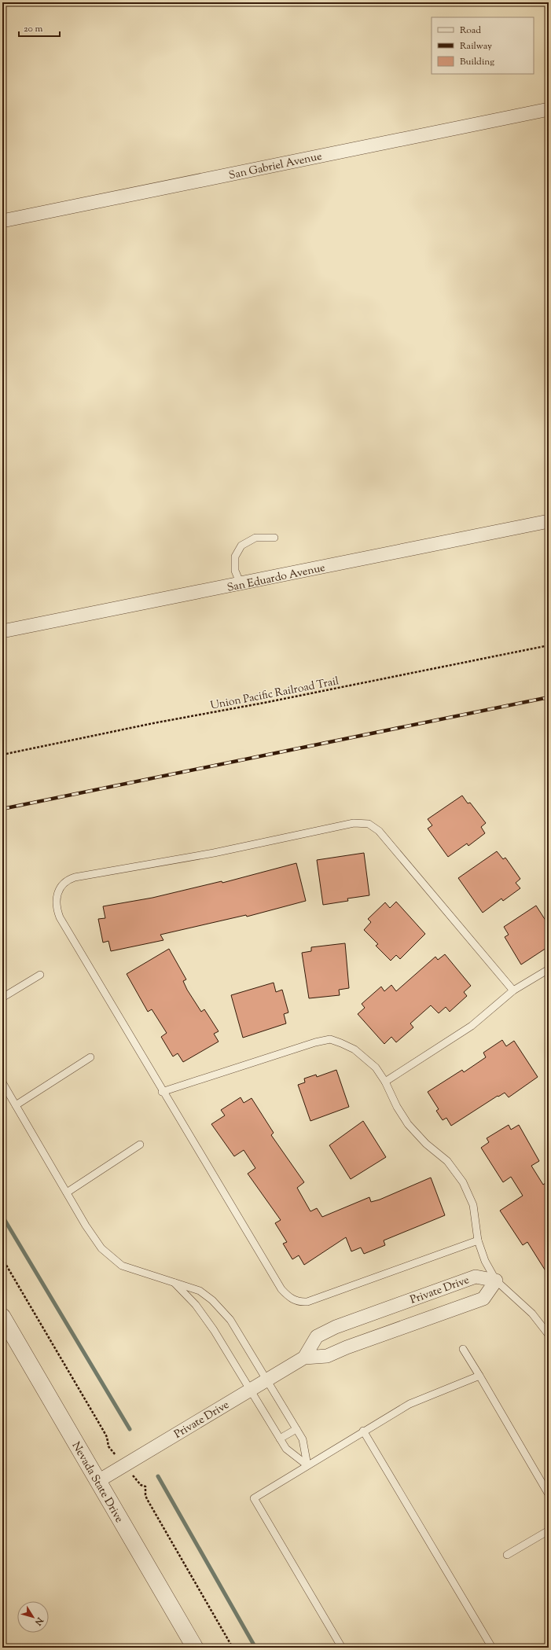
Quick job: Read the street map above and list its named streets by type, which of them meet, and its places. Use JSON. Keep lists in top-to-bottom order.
{
  "streets": {
    "street": [
      "San Gabriel Avenue",
      "San Eduardo Avenue",
      "Private Drive",
      "Nevada State Drive"
    ],
    "path": ["Union Pacific Railroad Trail"]
  },
  "crossings": [
    ["Private Drive", "Nevada State Drive"]
  ],
  "legend": ["Road", "Railway", "Building"],
  "scale_bar": "20 m",
  "north": "bottom right"
}
